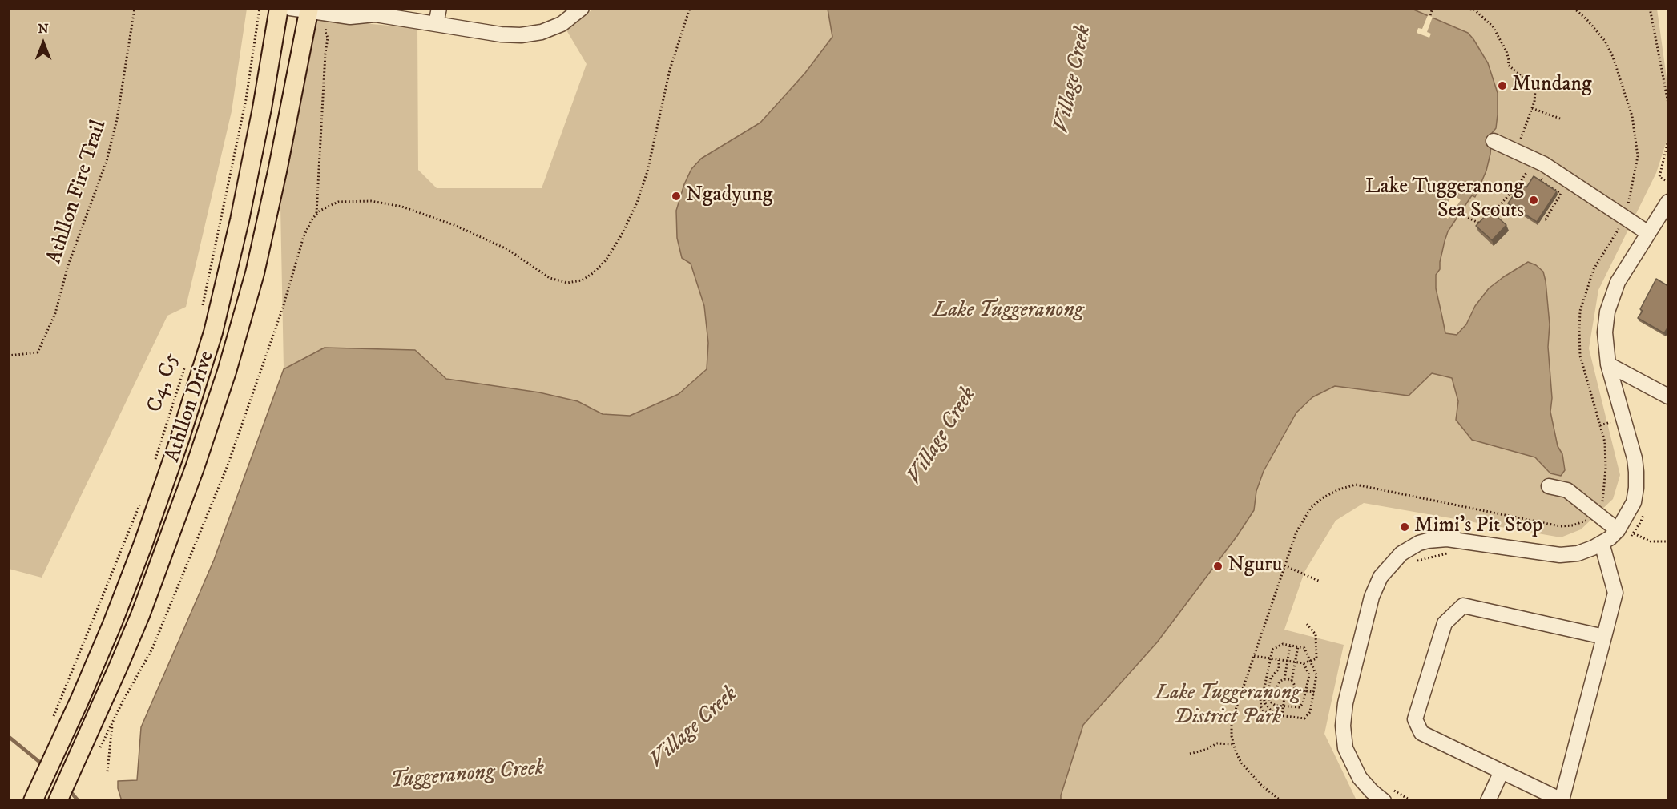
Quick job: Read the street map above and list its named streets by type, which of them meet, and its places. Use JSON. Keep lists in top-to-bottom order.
{
  "streets": {
    "main road": ["Athllon Drive"],
    "path": ["Athllon Fire Trail", "C4, C5"]
  },
  "water": ["Village Creek", "Lake Tuggeranong", "Tuggeranong Creek"],
  "parks": ["Lake Tuggeranong District Park"],
  "places": [
    "Mundang",
    "Ngadyung",
    "Lake Tuggeranong Sea Scouts",
    "Mimi's Pit Stop",
    "Nguru"
  ],
  "north": "top"
}
